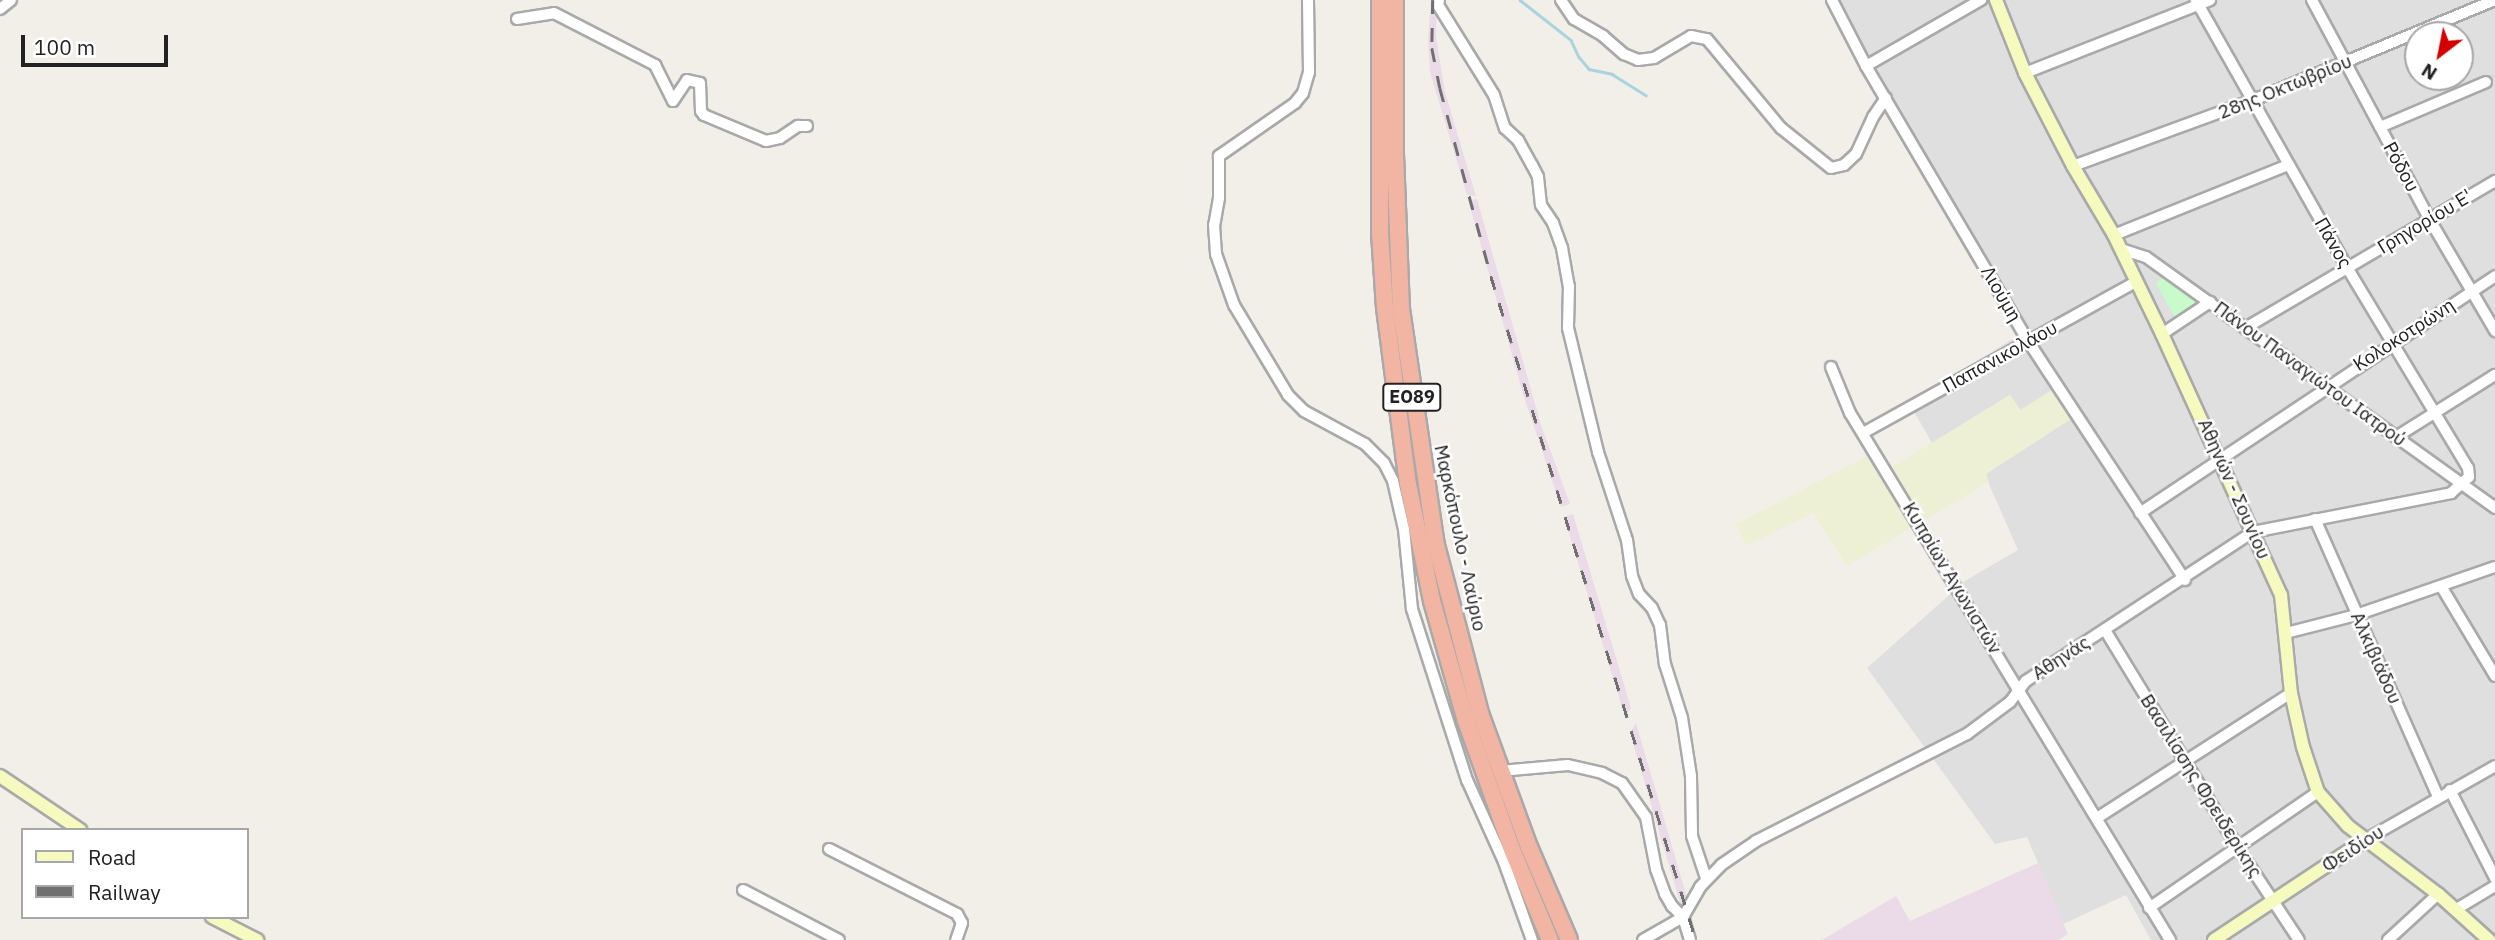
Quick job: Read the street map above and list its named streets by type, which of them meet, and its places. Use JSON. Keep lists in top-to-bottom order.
{
  "streets": {
    "highway": ["ΕΟ89", "Μαρκόπουλο - Λαύριο"],
    "main road": ["Αθηνών - Σουνίου", "Φειδίου"],
    "street": [
      "28ης Οκτωβρίου",
      "Ρόδου",
      "Γρηγορίου Ε'",
      "Πάνος",
      "Λιούμη",
      "Κολοκοτρώνη",
      "Παπανικολάου",
      "Πάνου Παναγιώτου Ιατρού",
      "Κυπρίων Αγωνιστών",
      "Αθηνάς",
      "Αλκιβιάδου",
      "Βασιλίσσης Φρειδερίκης"
    ]
  },
  "crossings": [
    ["28ης Οκτωβρίου", "Ρόδου"],
    ["28ης Οκτωβρίου", "Πάνος"],
    ["28ης Οκτωβρίου", "Αθηνών - Σουνίου"],
    ["Ρόδου", "Γρηγορίου Ε'"],
    ["Ρόδου", "Κολοκοτρώνη"],
    ["Γρηγορίου Ε'", "Πάνος"],
    ["Γρηγορίου Ε'", "Πάνου Παναγιώτου Ιατρού"],
    ["Πάνος", "Κολοκοτρώνη"],
    ["Πάνος", "Πάνου Παναγιώτου Ιατρού"],
    ["Πάνος", "Αθηνάς"],
    ["Λιούμη", "Κολοκοτρώνη"],
    ["Λιούμη", "Παπανικολάου"],
    ["Λιούμη", "Αθηνάς"],
    ["Κολοκοτρώνη", "Πάνου Παναγιώτου Ιατρού"],
    ["Κολοκοτρώνη", "Αθηνών - Σουνίου"],
    ["Παπανικολάου", "Αθηνών - Σουνίου"],
    ["Παπανικολάου", "Κυπρίων Αγωνιστών"],
    ["Πάνου Παναγιώτου Ιατρού", "Αθηνών - Σουνίου"],
    ["Πάνου Παναγιώτου Ιατρού", "Αθηνάς"],
    ["Αθηνών - Σουνίου", "Αθηνάς"],
    ["Αθηνών - Σουνίου", "Φειδίου"],
    ["Κυπρίων Αγωνιστών", "Αθηνάς"],
    ["Αθηνάς", "Αλκιβιάδου"],
    ["Αθηνάς", "Βασιλίσσης Φρειδερίκης"],
    ["Αλκιβιάδου", "Φειδίου"],
    ["Βασιλίσσης Φρειδερίκης", "Φειδίου"]
  ],
  "legend": ["Road", "Railway"],
  "scale_bar": "100 m",
  "north": "bottom left"
}
